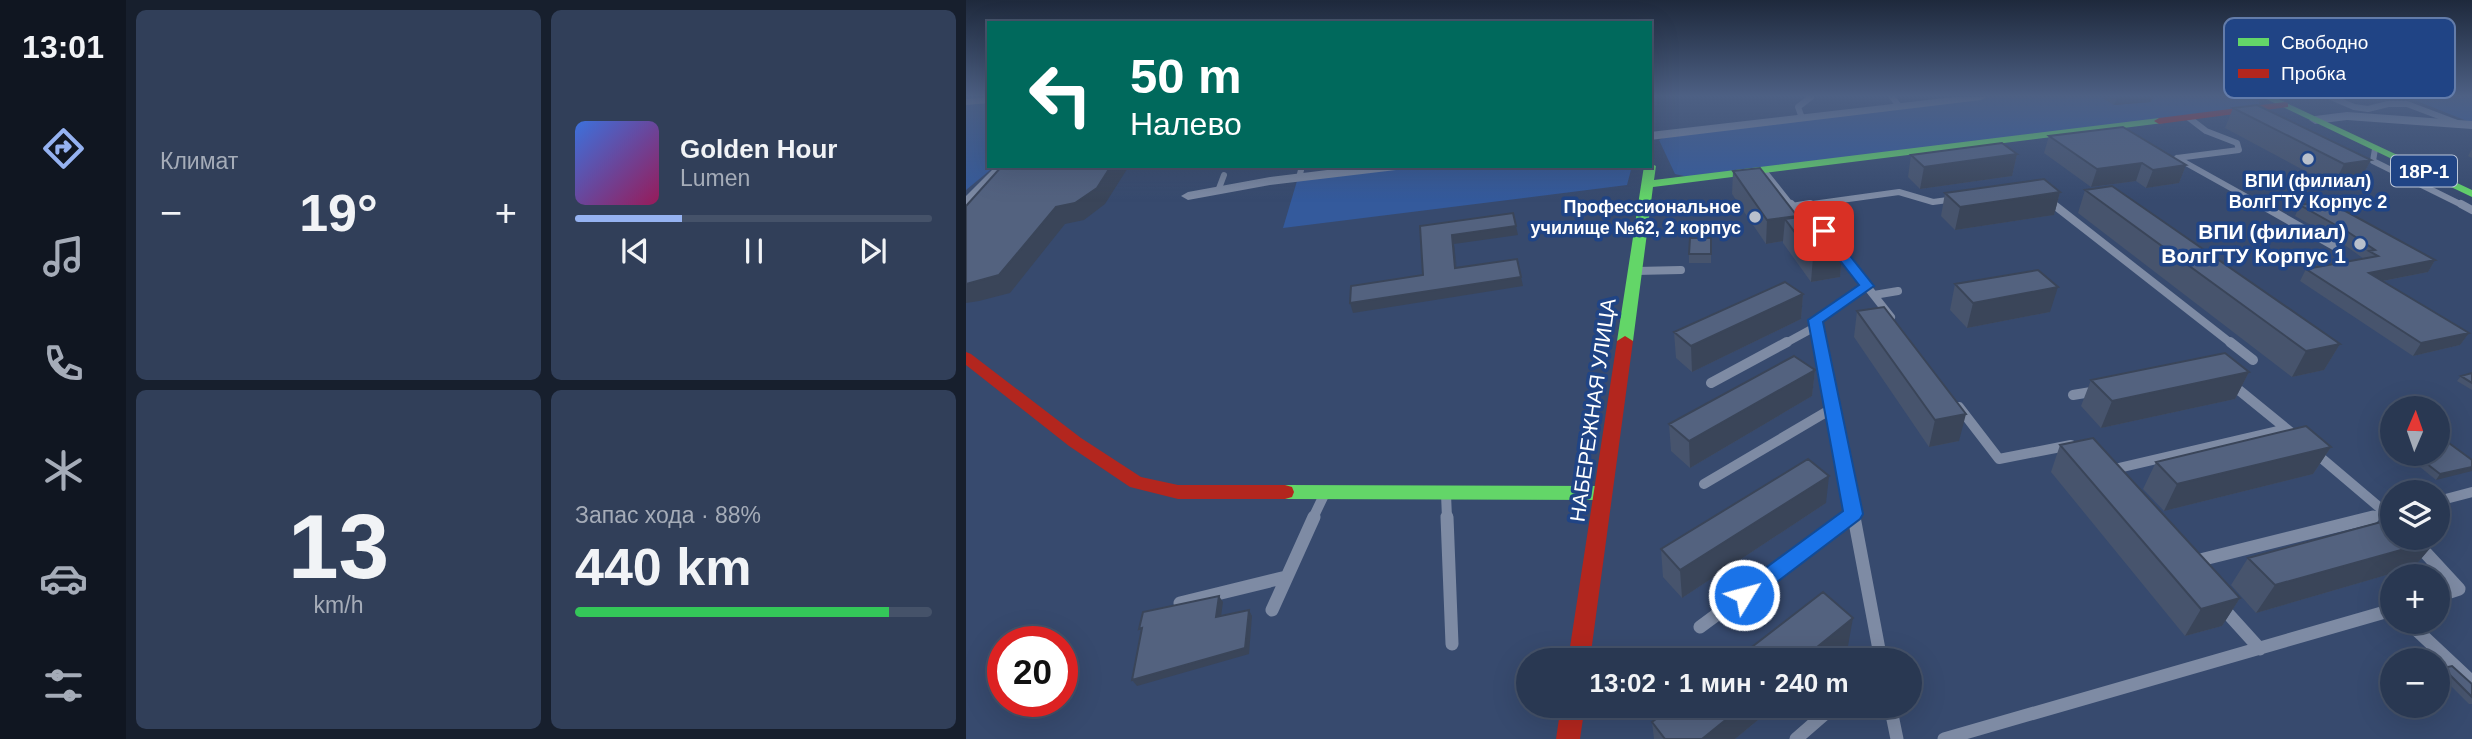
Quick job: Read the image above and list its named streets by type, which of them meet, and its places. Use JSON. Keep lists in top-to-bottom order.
{
  "streets": {
    "street": ["18Р-1", "НАБЕРЕЖНАЯ УЛИЦА"]
  },
  "places": ["ВПИ (филиал) ВолгГТУ Корпус 2", "Профессиональное училище №62, 2 корпус", "ВПИ (филиал) ВолгГТУ Корпус 1"],
  "legend": ["Свободно", "Пробка"],
  "north": "top",
  "page": {
    "tabs": "13:01",
    "tile": [
      "Климат",
      ["13", "km/h"],
      ["Запас хода · 88%", "440 km"]
    ],
    "turn": ["50 m", "Налево"],
    "song": ["Golden Hour", "Lumen"],
    "heat": ["−", "19°", "+"],
    "map_buttons": ["+", "−"],
    "limit": "20",
    "trip": "13:02 · 1 мин · 240 m"
  }
}
